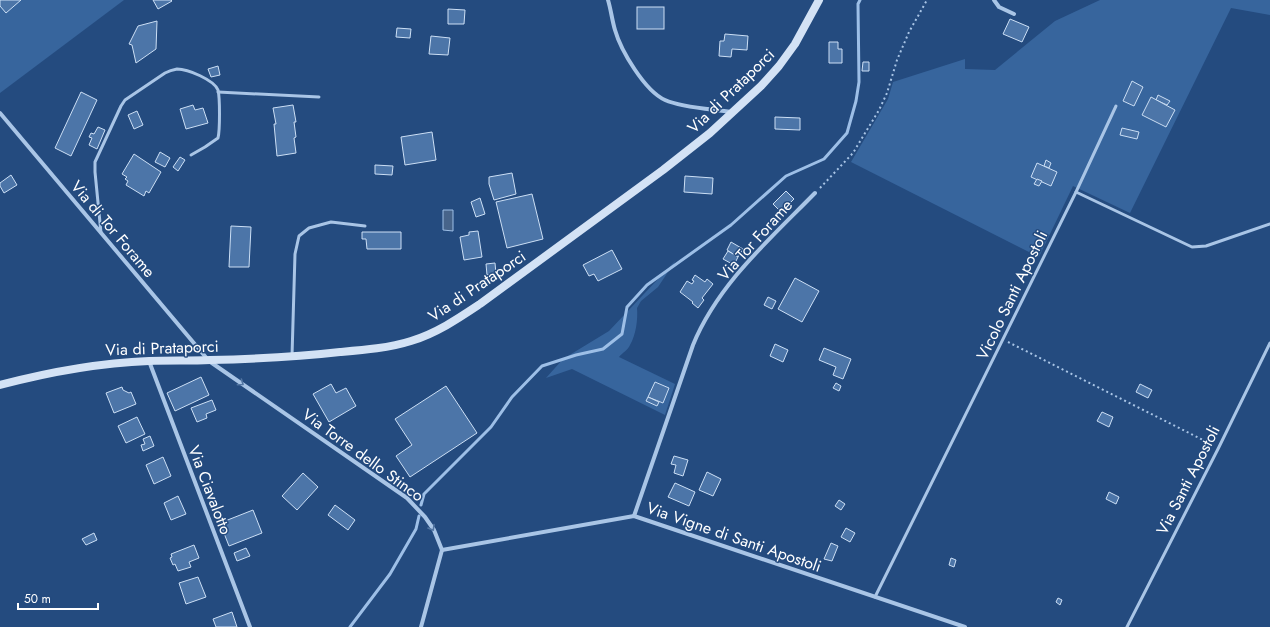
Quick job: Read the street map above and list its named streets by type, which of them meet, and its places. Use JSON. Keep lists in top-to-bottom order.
{
  "streets": {
    "street": [
      "Via di Prataporci",
      "Via di Tor Forame",
      "Via Tor Forame",
      "Via Torre dello Stinco",
      "Via Ciavalotto",
      "Via Vigne di Santi Apostoli"
    ],
    "lane": ["Vicolo Santi Apostoli", "Via Santi Apostoli"]
  },
  "crossings": [
    ["Via di Prataporci", "Via di Tor Forame"],
    ["Via di Prataporci", "Via Torre dello Stinco"],
    ["Via di Prataporci", "Via Ciavalotto"],
    ["Via di Tor Forame", "Via Torre dello Stinco"],
    ["Via Tor Forame", "Via Vigne di Santi Apostoli"],
    ["Vicolo Santi Apostoli", "Via Vigne di Santi Apostoli"],
    ["Via Torre dello Stinco", "Via Vigne di Santi Apostoli"]
  ],
  "one_way": ["Via Torre dello Stinco"],
  "scale_bar": "50 m"
}
